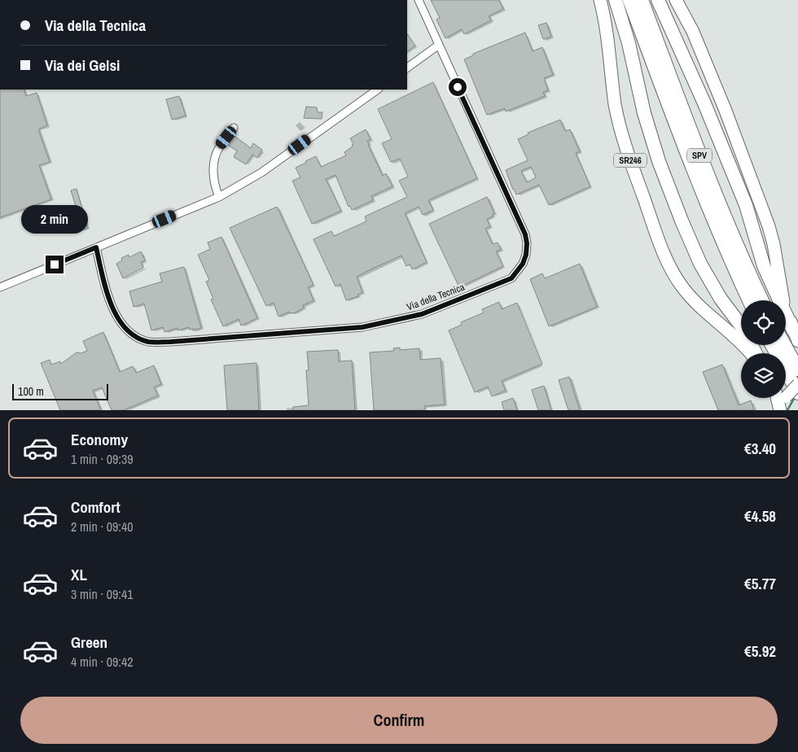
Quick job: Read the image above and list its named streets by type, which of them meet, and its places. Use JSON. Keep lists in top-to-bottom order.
{
  "streets": {
    "highway": ["SPV", "SR246"],
    "street": ["Via della Tecnica"]
  },
  "scale_bar": "100 m",
  "page": {
    "banner": ["Via della Tecnica", "Via dei Gelsi"],
    "bubble": "2 min",
    "scale": "100 m",
    "list": [
      {
        "name": "Economy",
        "note": "1 min · 09:39",
        "value": "€3.40"
      },
      {
        "name": "Comfort",
        "note": "2 min · 09:40",
        "value": "€4.58"
      },
      {
        "name": "XL",
        "note": "3 min · 09:41",
        "value": "€5.77"
      },
      {
        "name": "Green",
        "note": "4 min · 09:42",
        "value": "€5.92"
      }
    ],
    "buttons": "Confirm"
  }
}
